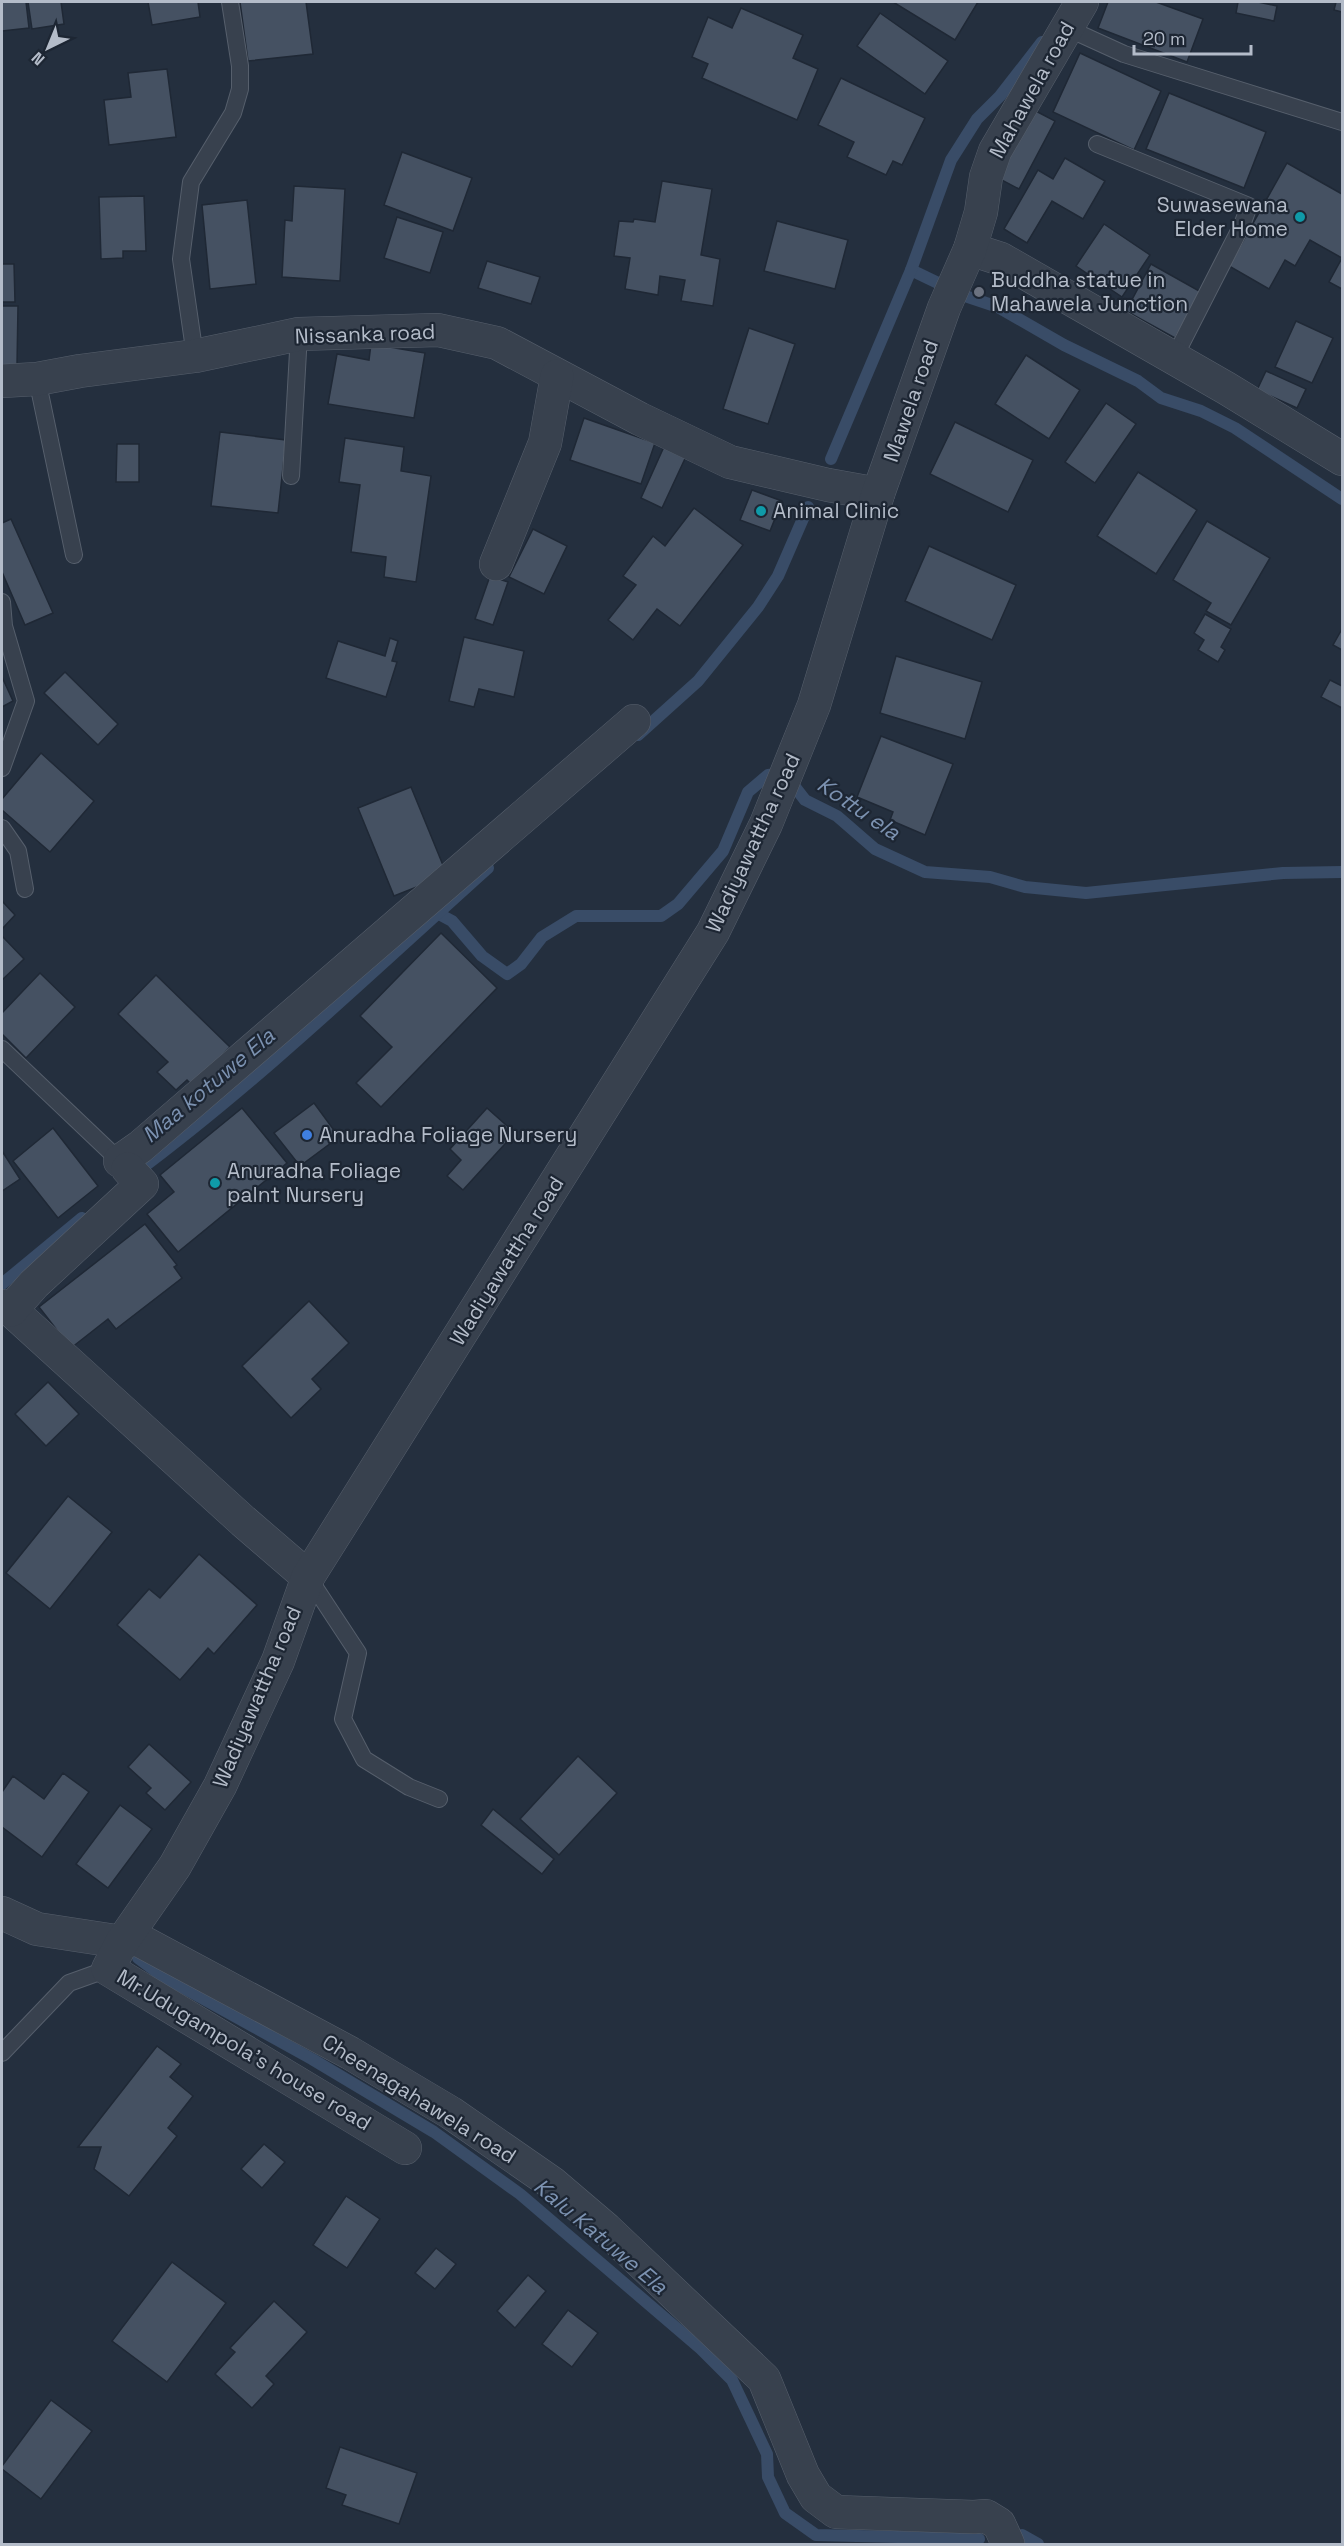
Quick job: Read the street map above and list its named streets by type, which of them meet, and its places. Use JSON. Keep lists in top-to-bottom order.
{
  "streets": {
    "street": [
      "Mahawela road",
      "Nissanka road",
      "Mawela road",
      "Wadiyawattha road",
      "Mr.Udugampola's house road",
      "Cheenagahawela road"
    ]
  },
  "crossings": [
    ["Mahawela road", "Mawela road"],
    ["Nissanka road", "Mawela road"],
    ["Nissanka road", "Wadiyawattha road"],
    ["Mawela road", "Wadiyawattha road"],
    ["Wadiyawattha road", "Mr.Udugampola's house road"],
    ["Wadiyawattha road", "Cheenagahawela road"],
    ["Mr.Udugampola's house road", "Cheenagahawela road"]
  ],
  "water": ["Kottu ela", "Maa kotuwe Ela", "Kalu Katuwe Ela"],
  "places": [
    "Suwasewana Elder Home",
    "Buddha statue in Mahawela Junction",
    "Animal Clinic",
    "Anuradha Foliage Nursery",
    "Anuradha Foliage palnt Nursery"
  ],
  "scale_bar": "20 m",
  "north": "bottom left"
}
